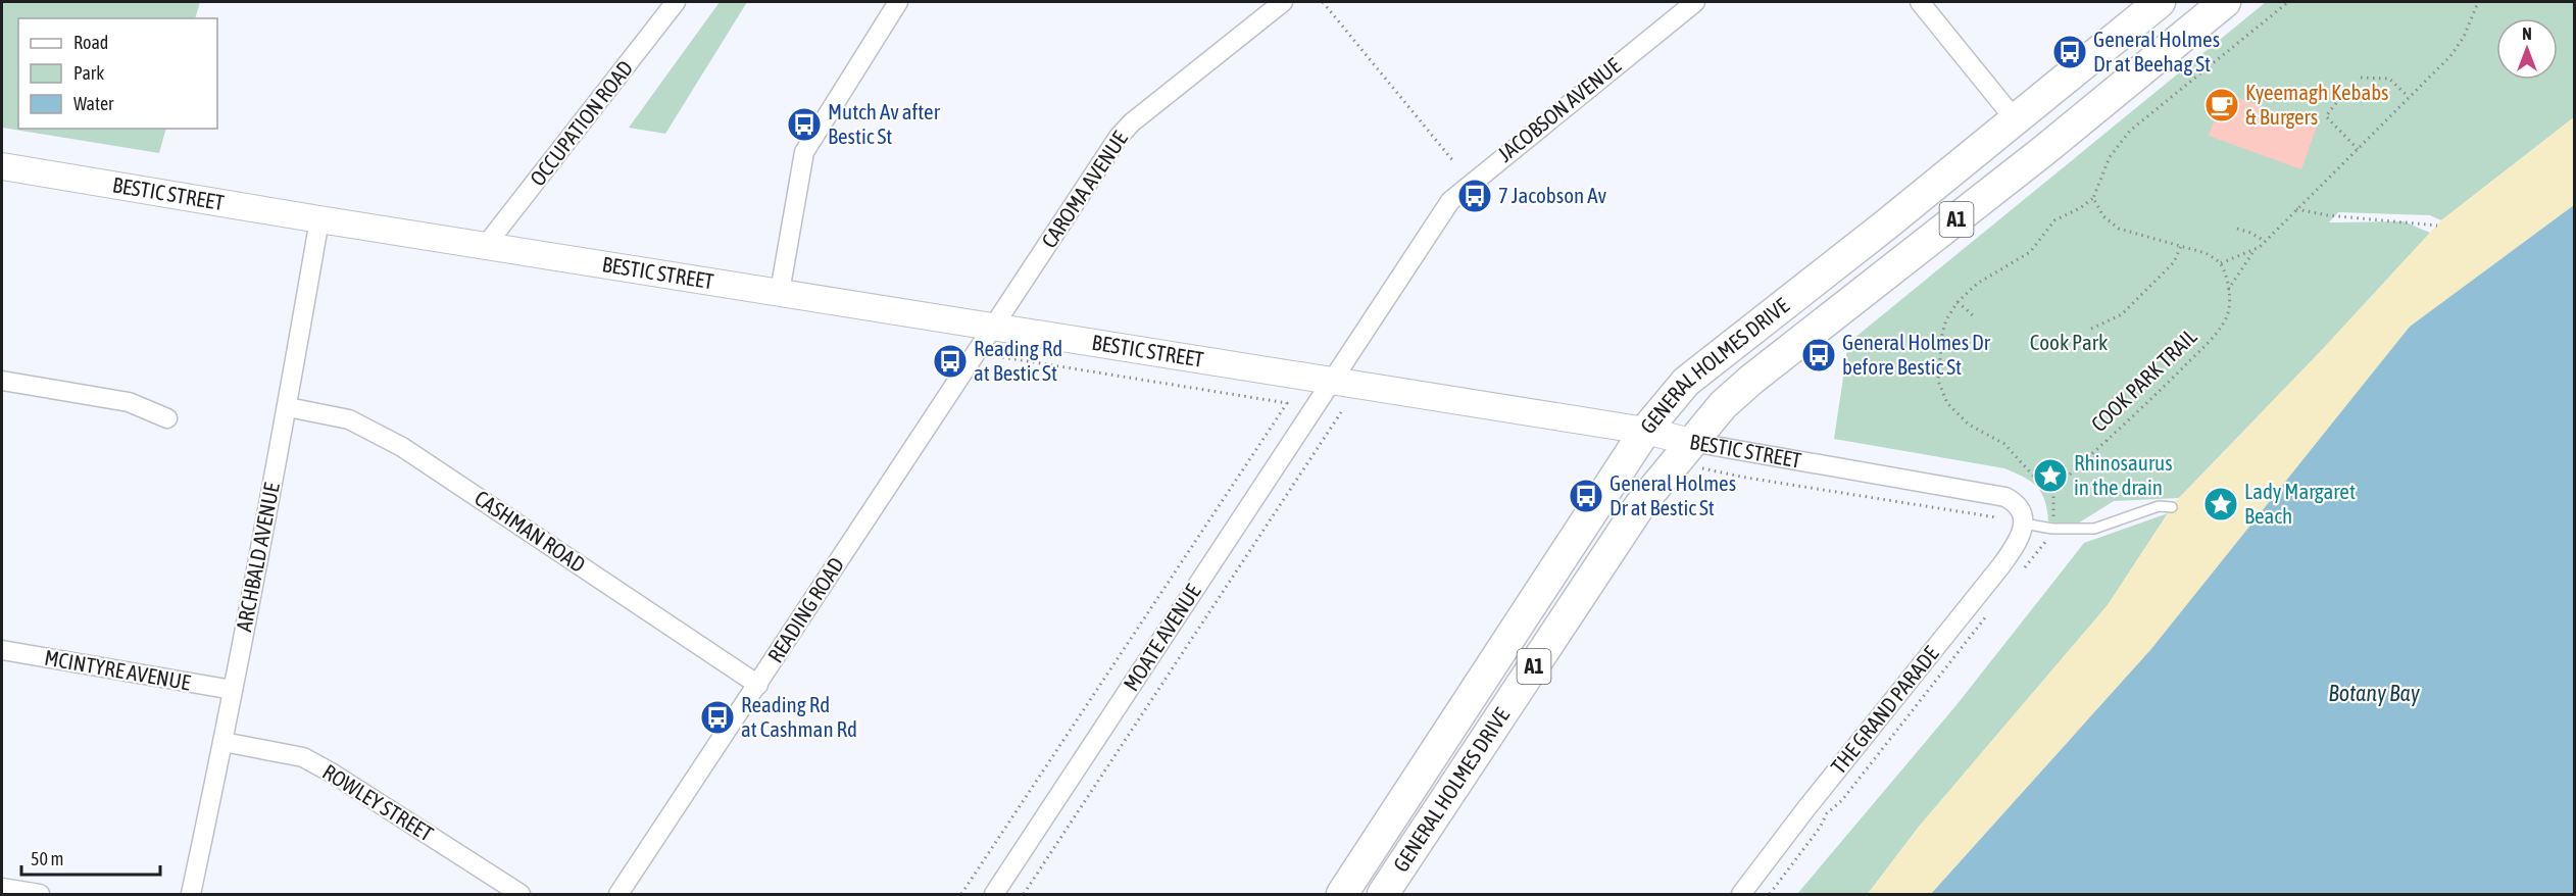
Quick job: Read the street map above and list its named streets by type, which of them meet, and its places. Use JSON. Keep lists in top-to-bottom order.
{
  "streets": {
    "highway": ["A1", "GENERAL HOLMES DRIVE"],
    "main road": ["BESTIC STREET"],
    "street": [
      "JACOBSON AVENUE",
      "OCCUPATION ROAD",
      "CAROMA AVENUE",
      "CASHMAN ROAD",
      "ARCHBALD AVENUE",
      "READING ROAD",
      "MOATE AVENUE",
      "MCINTYRE AVENUE",
      "THE GRAND PARADE",
      "ROWLEY STREET"
    ],
    "path": ["COOK PARK TRAIL"]
  },
  "crossings": [
    ["JACOBSON AVENUE", "BESTIC STREET"],
    ["JACOBSON AVENUE", "MOATE AVENUE"],
    ["OCCUPATION ROAD", "BESTIC STREET"],
    ["CAROMA AVENUE", "BESTIC STREET"],
    ["CAROMA AVENUE", "READING ROAD"],
    ["BESTIC STREET", "GENERAL HOLMES DRIVE"],
    ["BESTIC STREET", "ARCHBALD AVENUE"],
    ["BESTIC STREET", "READING ROAD"],
    ["BESTIC STREET", "MOATE AVENUE"],
    ["BESTIC STREET", "THE GRAND PARADE"],
    ["CASHMAN ROAD", "ARCHBALD AVENUE"],
    ["CASHMAN ROAD", "READING ROAD"],
    ["ARCHBALD AVENUE", "MCINTYRE AVENUE"],
    ["ARCHBALD AVENUE", "ROWLEY STREET"]
  ],
  "water": ["Botany Bay"],
  "parks": ["Cook Park"],
  "places": {
    "bus stop": [
      "General Holmes Dr at Beehag St",
      "Mutch Av after Bestic St",
      "7 Jacobson Av",
      "General Holmes Dr before Bestic St",
      "Reading Rd at Bestic St",
      "General Holmes Dr at Bestic St",
      "Reading Rd at Cashman Rd"
    ],
    "cafe": ["Kyeemagh Kebabs & Burgers"],
    "place": ["Rhinosaurus in the drain", "Lady Margaret Beach"]
  },
  "legend": ["Road", "Park", "Water"],
  "scale_bar": "50 m",
  "north": "top"
}
